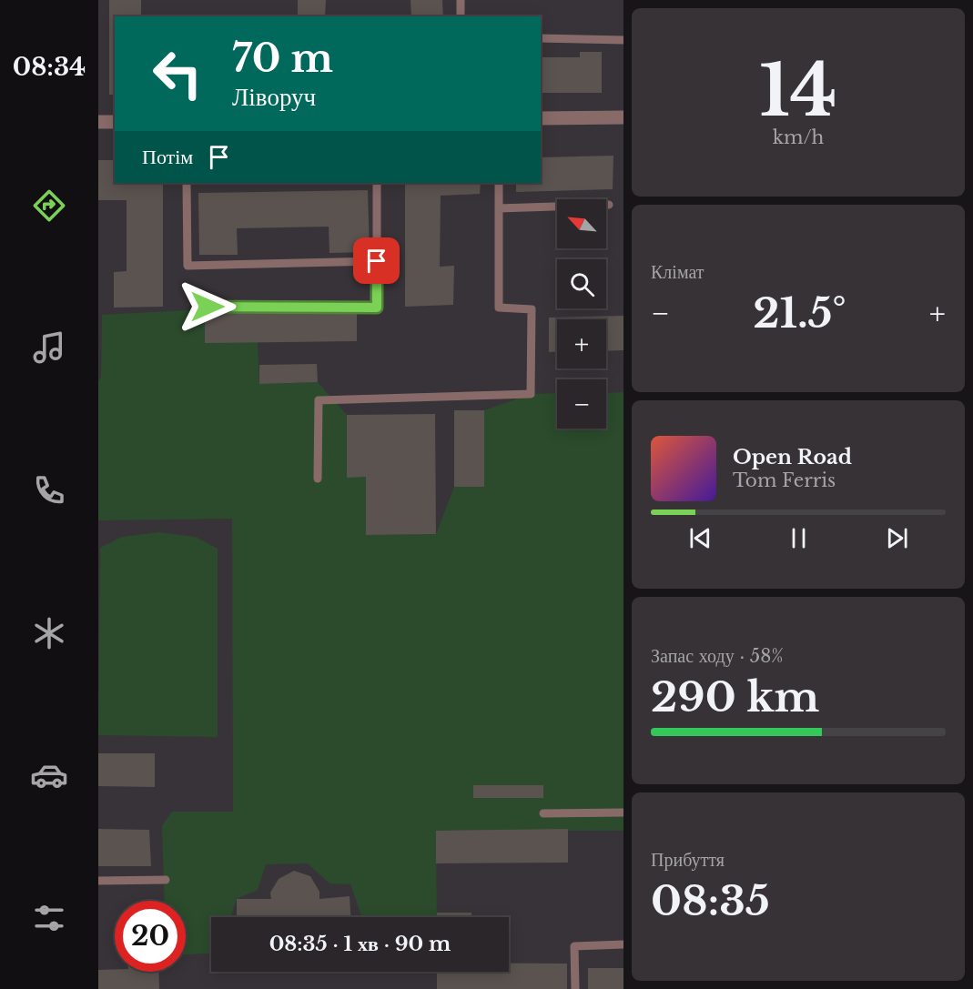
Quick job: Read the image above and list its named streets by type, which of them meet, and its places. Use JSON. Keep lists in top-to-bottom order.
{
  "north": "top left",
  "page": {
    "tabs": "08:34",
    "tile": [
      ["14", "km/h"],
      "Клімат",
      ["Запас ходу · 58%", "290 km"],
      ["Прибуття", "08:35"]
    ],
    "turn": ["70 m", "Ліворуч"],
    "then": "Потім",
    "map_buttons": ["+", "−"],
    "heat": ["−", "21.5°", "+"],
    "song": ["Open Road", "Tom Ferris"],
    "limit": "20",
    "trip": "08:35 · 1 хв · 90 m"
  }
}
